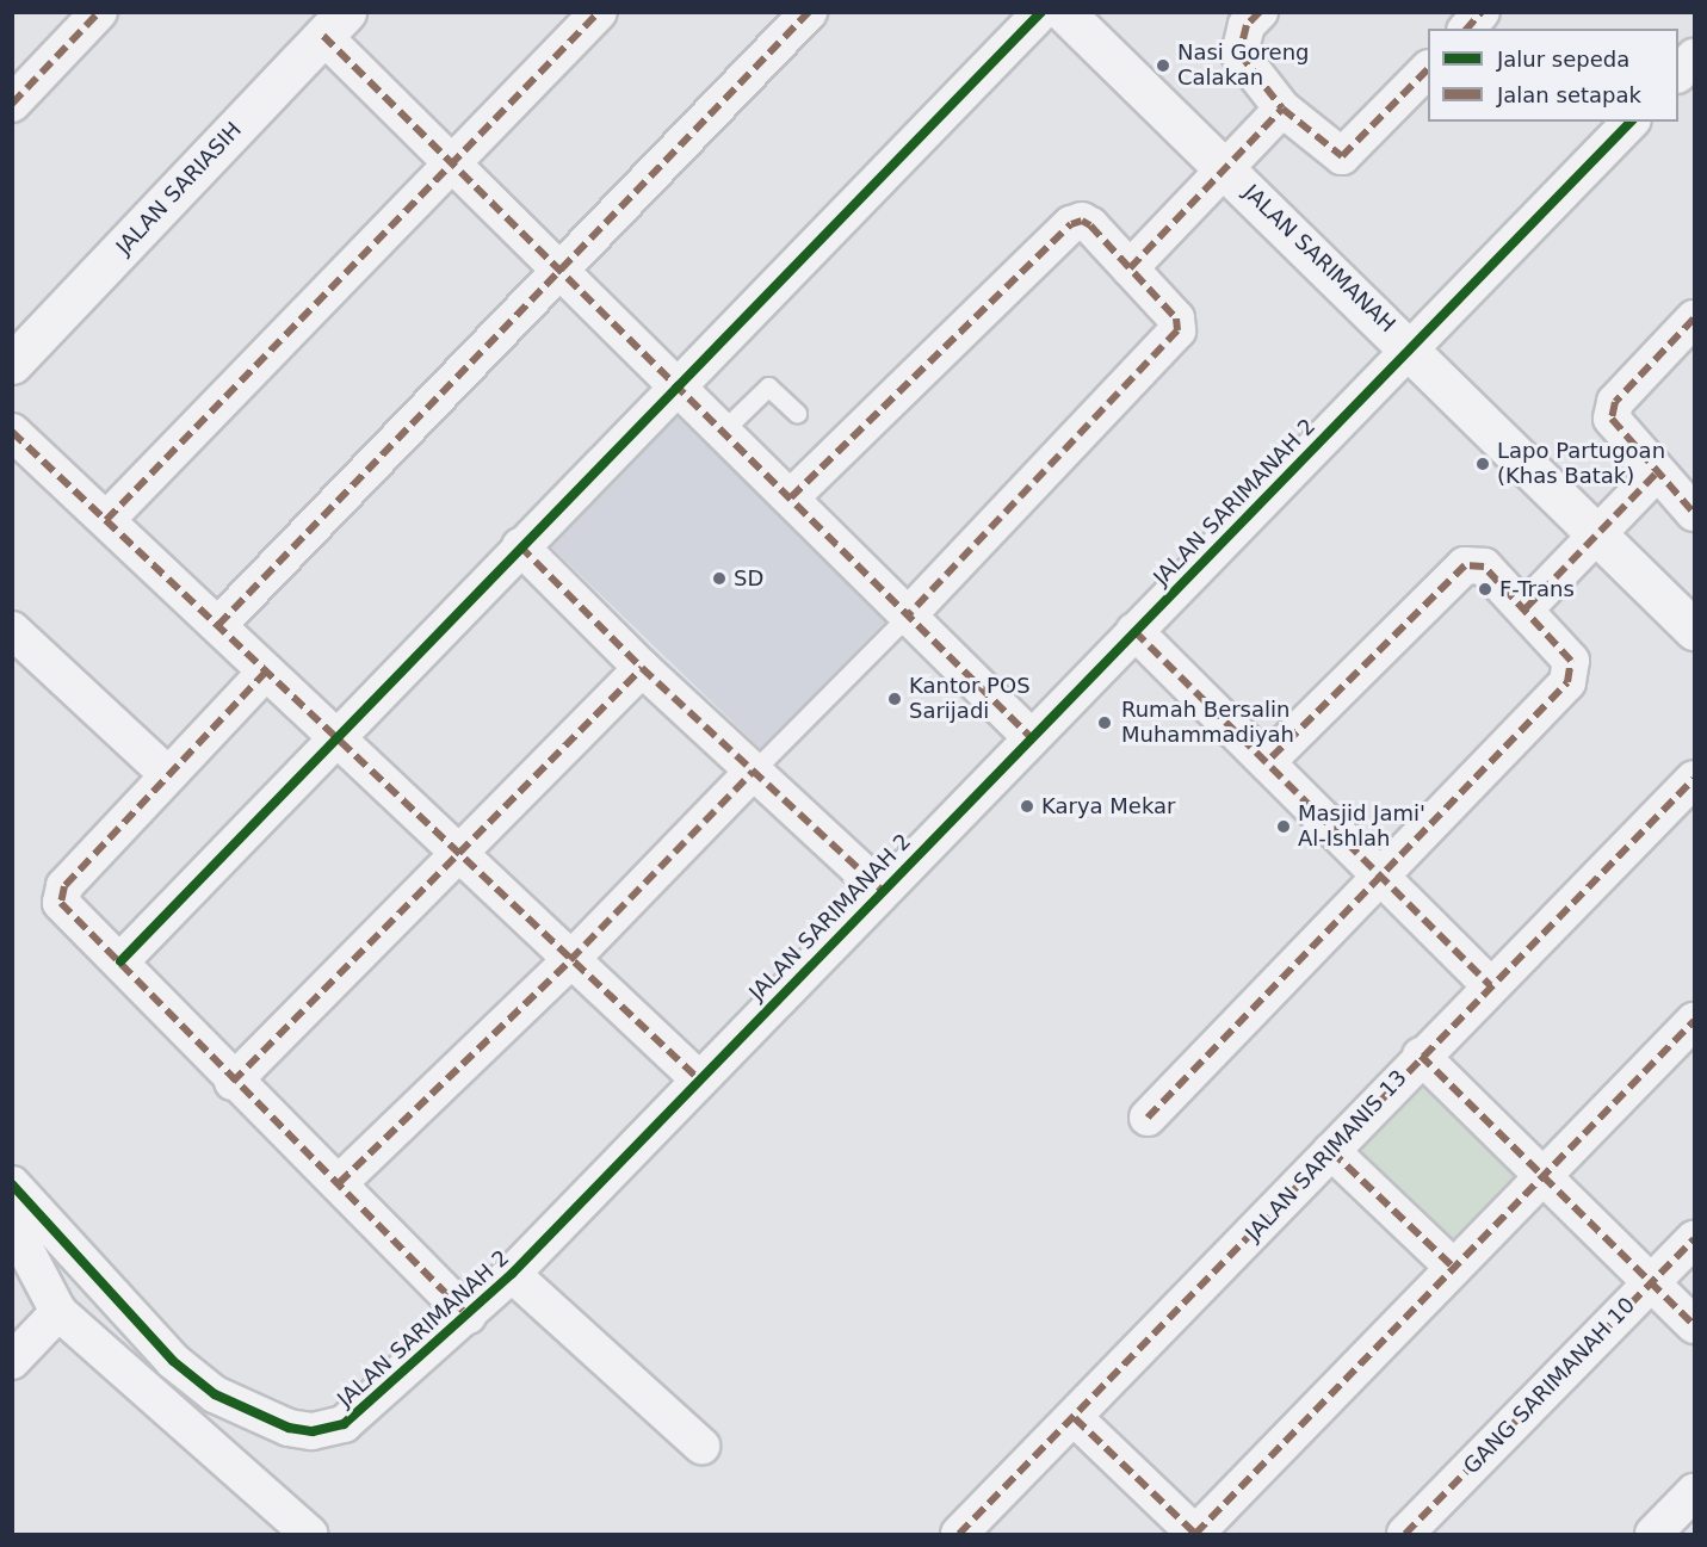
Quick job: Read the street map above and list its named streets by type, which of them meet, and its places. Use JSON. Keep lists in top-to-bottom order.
{
  "streets": {
    "street": [
      "JALAN SARIASIH",
      "JALAN SARIMANAH",
      "JALAN SARIMANAH 2",
      "JALAN SARIMANIS 13",
      "GANG SARIMANAH 10"
    ]
  },
  "crossings": [
    ["JALAN SARIMANAH", "JALAN SARIMANAH 2"]
  ],
  "places": [
    "Nasi Goreng Calakan",
    "Lapo Partugoan (Khas Batak)",
    "SD",
    "F-Trans",
    "Kantor POS Sarijadi",
    "Rumah Bersalin Muhammadiyah",
    "Karya Mekar",
    "Masjid Jami' Al-Ishlah"
  ],
  "legend": ["Jalur sepeda", "Jalan setapak"]
}
